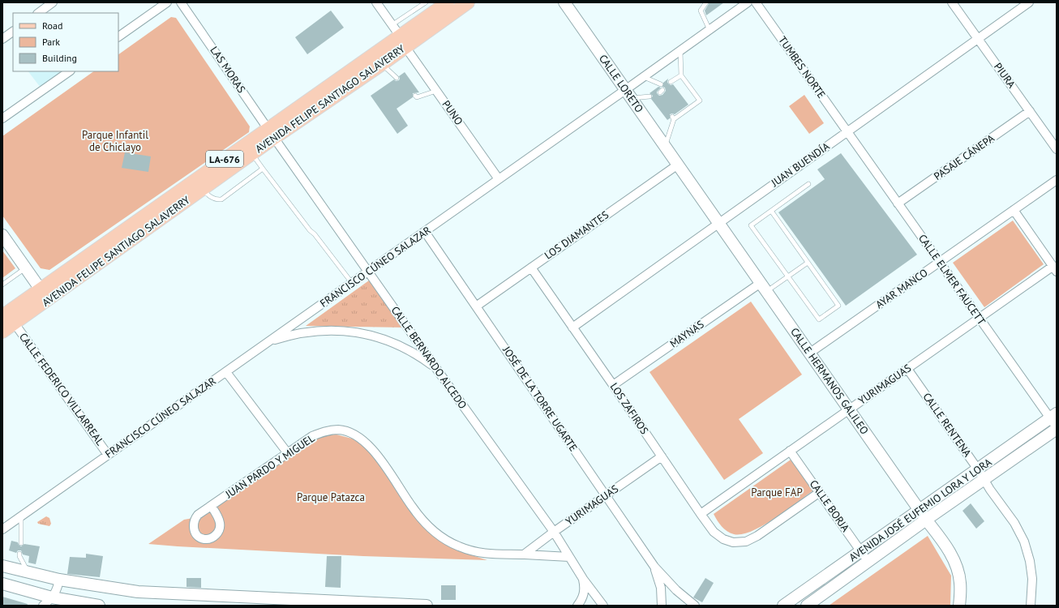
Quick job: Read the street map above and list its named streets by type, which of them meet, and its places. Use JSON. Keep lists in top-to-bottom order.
{
  "streets": {
    "main road": [
      "CALLE LORETO",
      "AVENIDA FELIPE SANTIAGO SALAVERRY",
      "LA-676",
      "CALLE HERMANOS GALILEO",
      "AVENIDA JOSÉ EUFEMIO LORA Y LORA"
    ],
    "street": [
      "TUMBES NORTE",
      "LAS MORAS",
      "PIURA",
      "PUNO",
      "PASAJE CÁNEPA",
      "JUAN BUENDÍA",
      "LOS DIAMANTES",
      "FRANCISCO CÚNEO SALAZAR",
      "CALLE ELMER FAUCETT",
      "AYAR MANCO",
      "MAYNAS",
      "CALLE BERNARDO ALCEDO",
      "YURIMAGUAS",
      "CALLE FEDERICO VILLARREAL",
      "JOSÉ DE LA TORRE UGARTE",
      "LOS ZAFIROS",
      "CALLE RENTENA",
      "JUAN PARDO Y MIGUEL",
      "CALLE BORJA"
    ]
  },
  "crossings": [
    ["TUMBES NORTE", "JUAN BUENDÍA"],
    ["TUMBES NORTE", "CALLE ELMER FAUCETT"],
    ["LAS MORAS", "AVENIDA FELIPE SANTIAGO SALAVERRY"],
    ["LAS MORAS", "CALLE BERNARDO ALCEDO"],
    ["PIURA", "PASAJE CÁNEPA"],
    ["PIURA", "JUAN BUENDÍA"],
    ["CALLE LORETO", "LOS DIAMANTES"],
    ["CALLE LORETO", "FRANCISCO CÚNEO SALAZAR"],
    ["CALLE LORETO", "CALLE HERMANOS GALILEO"],
    ["AVENIDA FELIPE SANTIAGO SALAVERRY", "PUNO"],
    ["AVENIDA FELIPE SANTIAGO SALAVERRY", "CALLE BERNARDO ALCEDO"],
    ["AVENIDA FELIPE SANTIAGO SALAVERRY", "CALLE FEDERICO VILLARREAL"],
    ["PUNO", "FRANCISCO CÚNEO SALAZAR"],
    ["PASAJE CÁNEPA", "CALLE ELMER FAUCETT"],
    ["JUAN BUENDÍA", "CALLE ELMER FAUCETT"],
    ["JUAN BUENDÍA", "CALLE HERMANOS GALILEO"],
    ["JUAN BUENDÍA", "LOS ZAFIROS"],
    ["LOS DIAMANTES", "CALLE HERMANOS GALILEO"],
    ["LOS DIAMANTES", "JOSÉ DE LA TORRE UGARTE"],
    ["LOS DIAMANTES", "LOS ZAFIROS"],
    ["FRANCISCO CÚNEO SALAZAR", "CALLE BERNARDO ALCEDO"],
    ["FRANCISCO CÚNEO SALAZAR", "CALLE FEDERICO VILLARREAL"],
    ["FRANCISCO CÚNEO SALAZAR", "JOSÉ DE LA TORRE UGARTE"],
    ["CALLE ELMER FAUCETT", "AYAR MANCO"],
    ["CALLE ELMER FAUCETT", "YURIMAGUAS"],
    ["CALLE ELMER FAUCETT", "AVENIDA JOSÉ EUFEMIO LORA Y LORA"],
    ["AYAR MANCO", "CALLE HERMANOS GALILEO"],
    ["MAYNAS", "CALLE HERMANOS GALILEO"],
    ["MAYNAS", "LOS ZAFIROS"],
    ["CALLE BERNARDO ALCEDO", "YURIMAGUAS"],
    ["CALLE BERNARDO ALCEDO", "JUAN PARDO Y MIGUEL"],
    ["CALLE HERMANOS GALILEO", "YURIMAGUAS"],
    ["CALLE HERMANOS GALILEO", "AVENIDA JOSÉ EUFEMIO LORA Y LORA"],
    ["YURIMAGUAS", "JOSÉ DE LA TORRE UGARTE"],
    ["YURIMAGUAS", "LOS ZAFIROS"],
    ["YURIMAGUAS", "CALLE RENTENA"],
    ["YURIMAGUAS", "JUAN PARDO Y MIGUEL"],
    ["YURIMAGUAS", "CALLE BORJA"],
    ["LOS ZAFIROS", "CALLE BORJA"],
    ["CALLE RENTENA", "AVENIDA JOSÉ EUFEMIO LORA Y LORA"],
    ["CALLE BORJA", "AVENIDA JOSÉ EUFEMIO LORA Y LORA"]
  ],
  "parks": ["Parque Infantil de Chiclayo", "Parque FAP", "Parque Patazca"],
  "legend": ["Road", "Park", "Building"]
}
